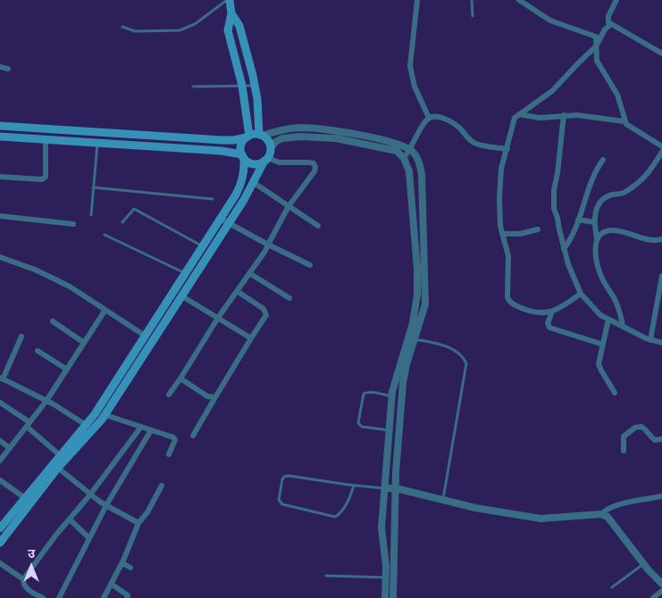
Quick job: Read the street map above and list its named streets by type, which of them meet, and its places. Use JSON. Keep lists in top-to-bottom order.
{
  "north": "top"
}
